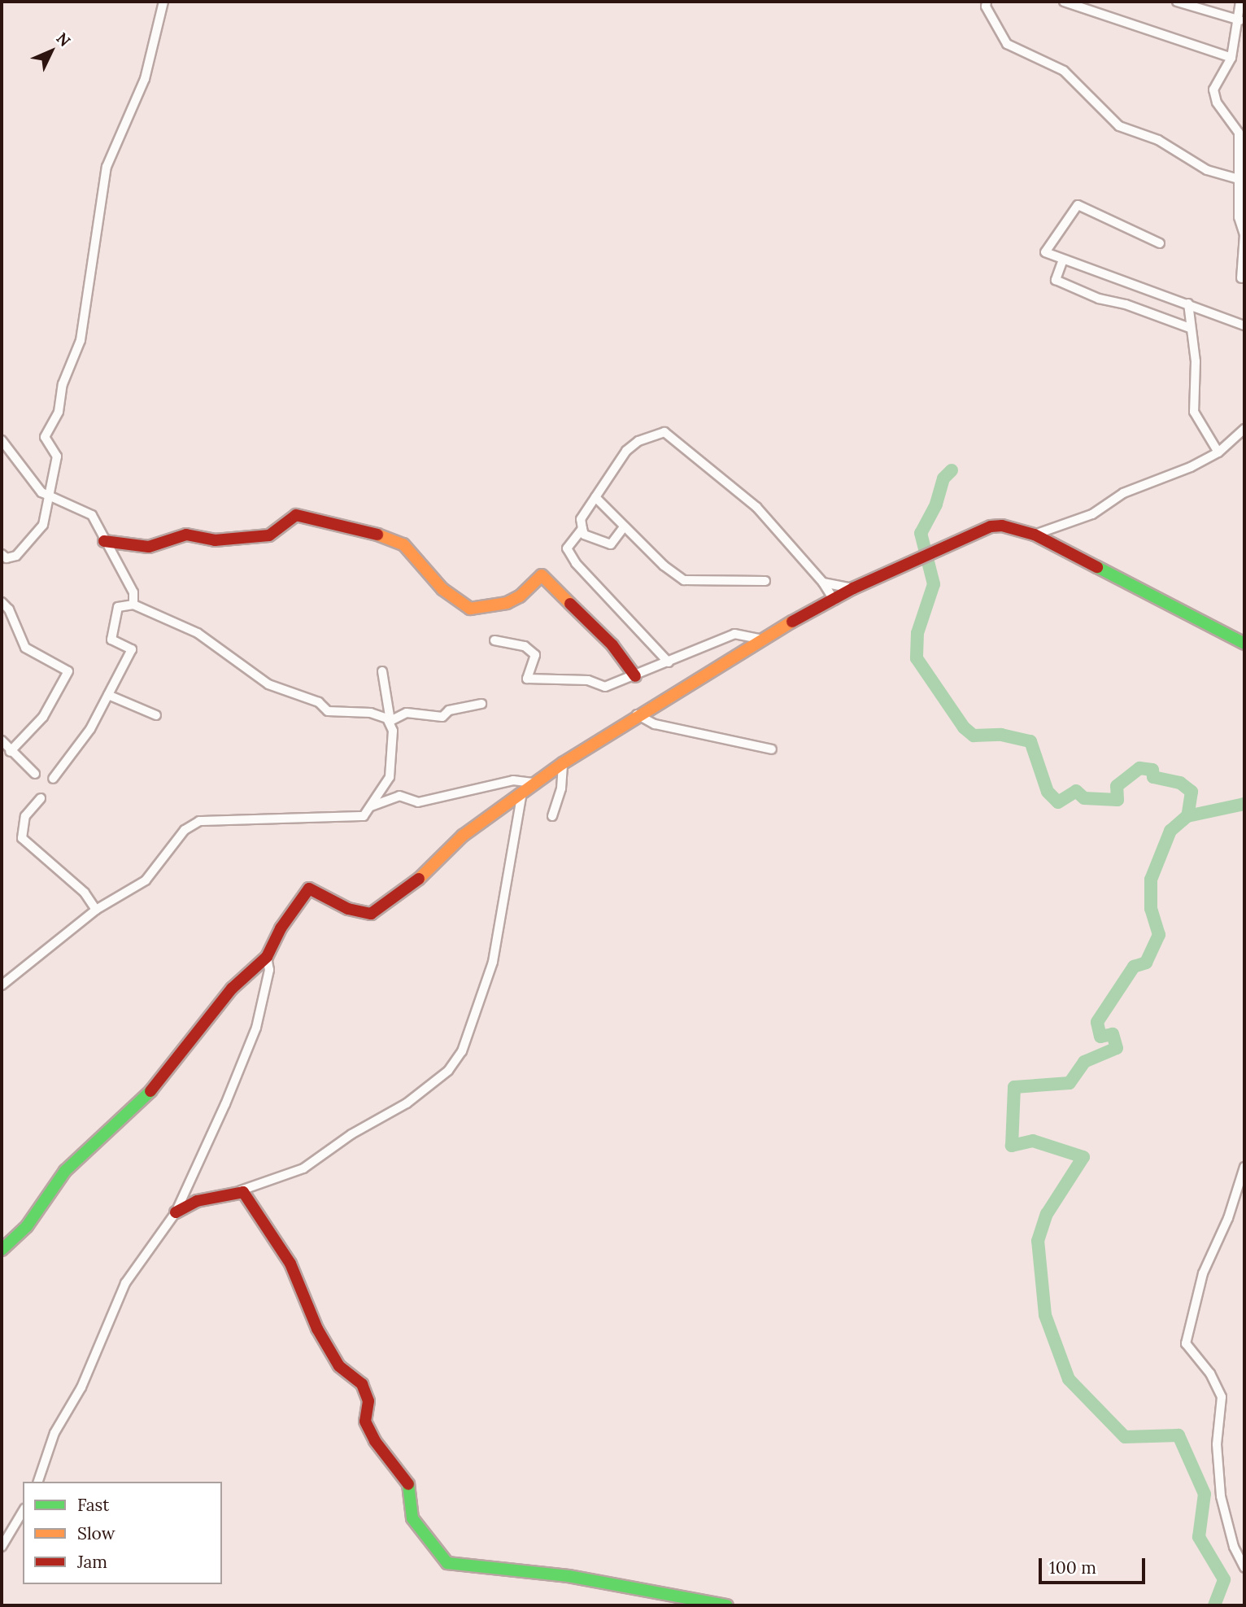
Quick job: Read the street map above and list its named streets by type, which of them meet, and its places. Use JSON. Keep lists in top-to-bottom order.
{
  "legend": ["Fast", "Slow", "Jam"],
  "scale_bar": "100 m",
  "north": "top right"
}
